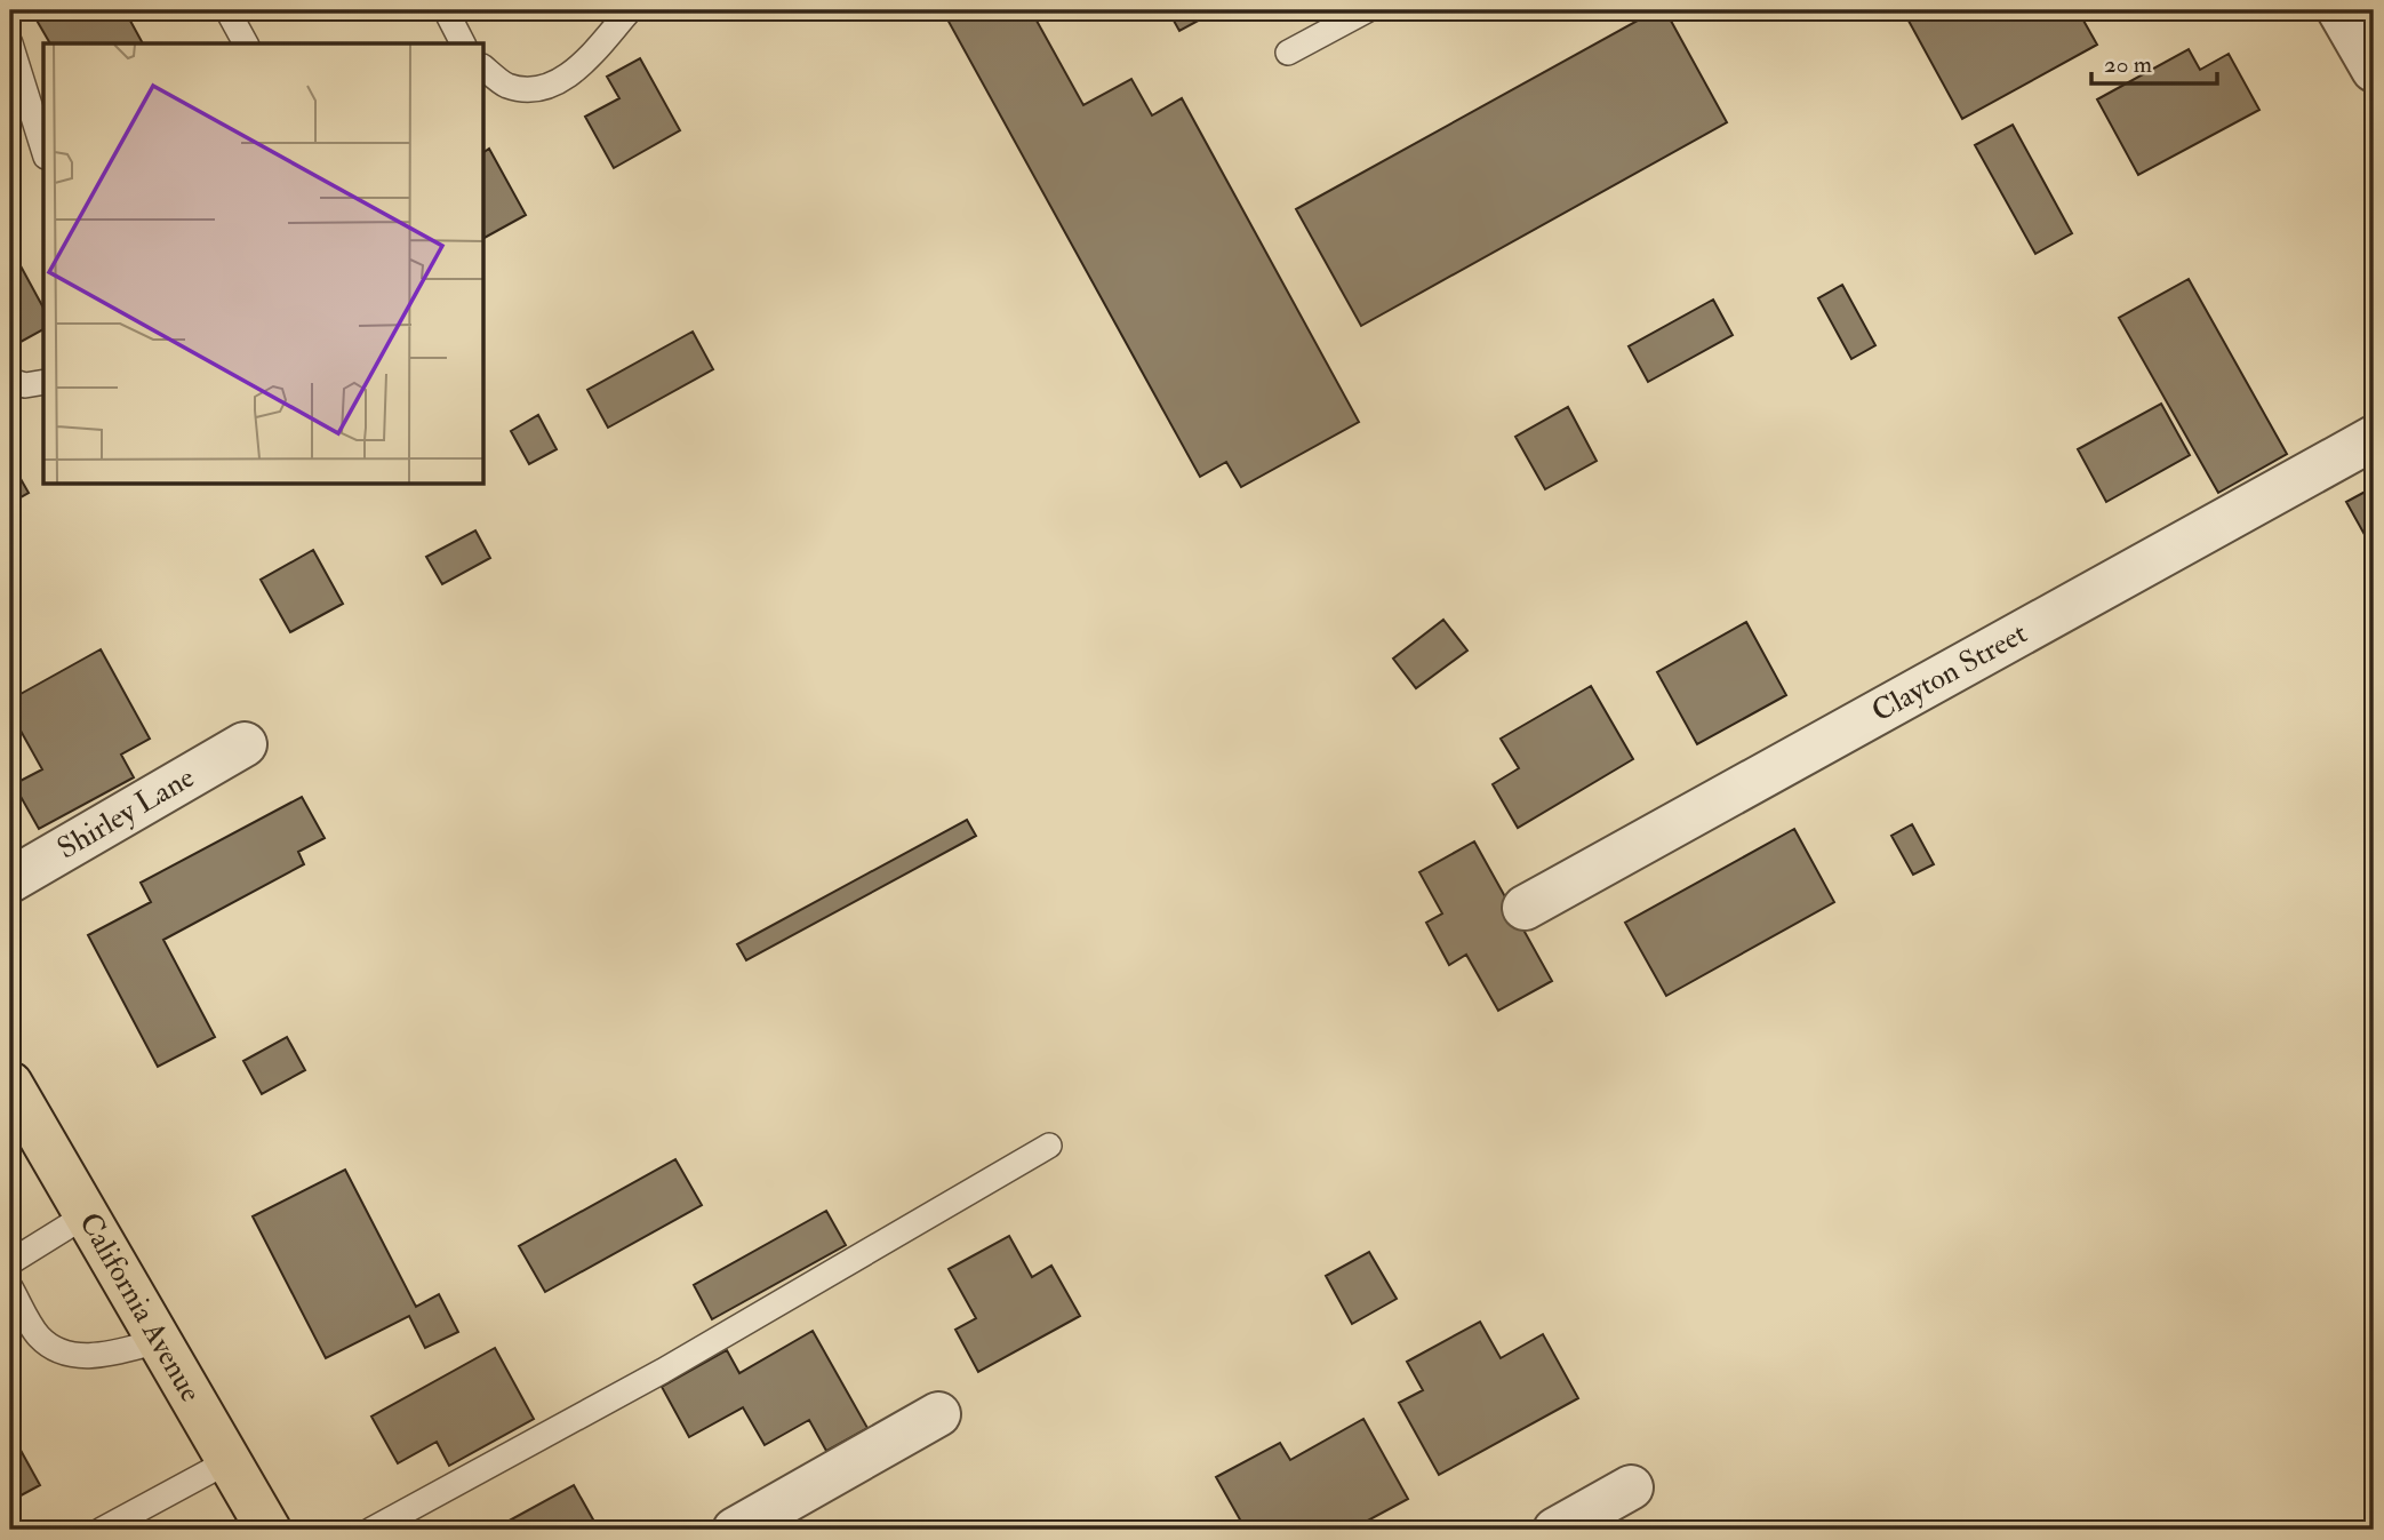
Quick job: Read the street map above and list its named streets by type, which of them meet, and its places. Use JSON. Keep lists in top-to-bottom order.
{
  "streets": {
    "main road": ["California Avenue"],
    "street": ["Clayton Street", "Shirley Lane"]
  },
  "scale_bar": "20 m"
}
